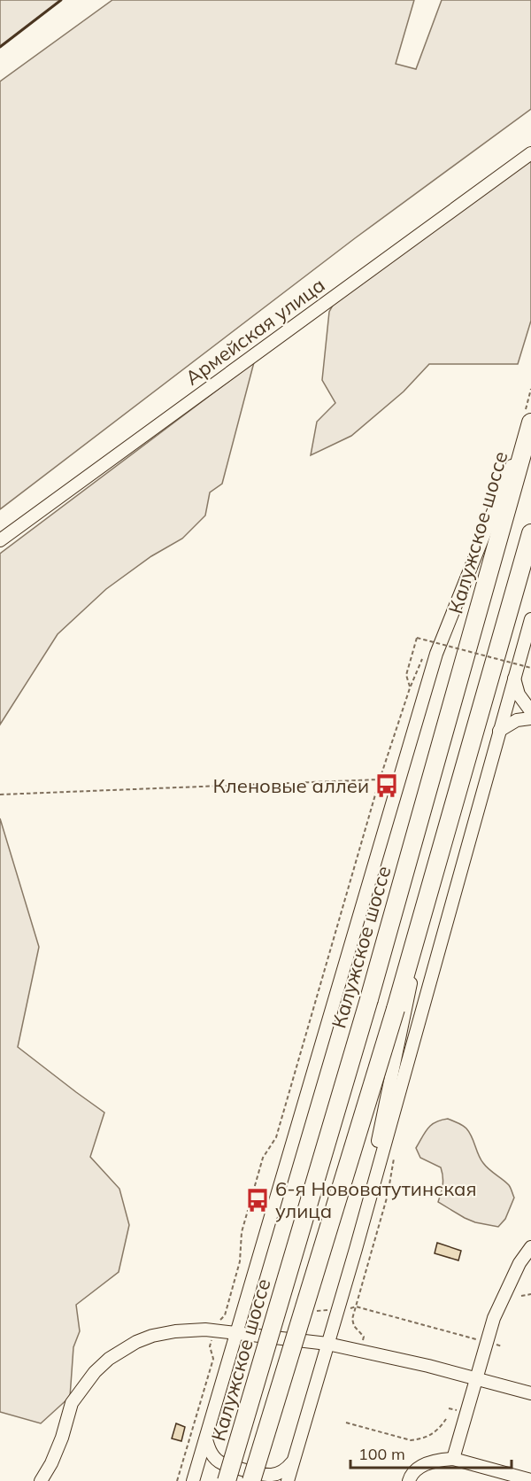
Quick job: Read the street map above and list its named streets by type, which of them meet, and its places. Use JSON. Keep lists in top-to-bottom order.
{
  "streets": {
    "highway": ["Калужское шоссе"],
    "street": ["Армейская улица"]
  },
  "places": {
    "bus stop": ["Кленовые аллеи", "6-я Нововатутинская улица"]
  },
  "scale_bar": "100 m"
}
